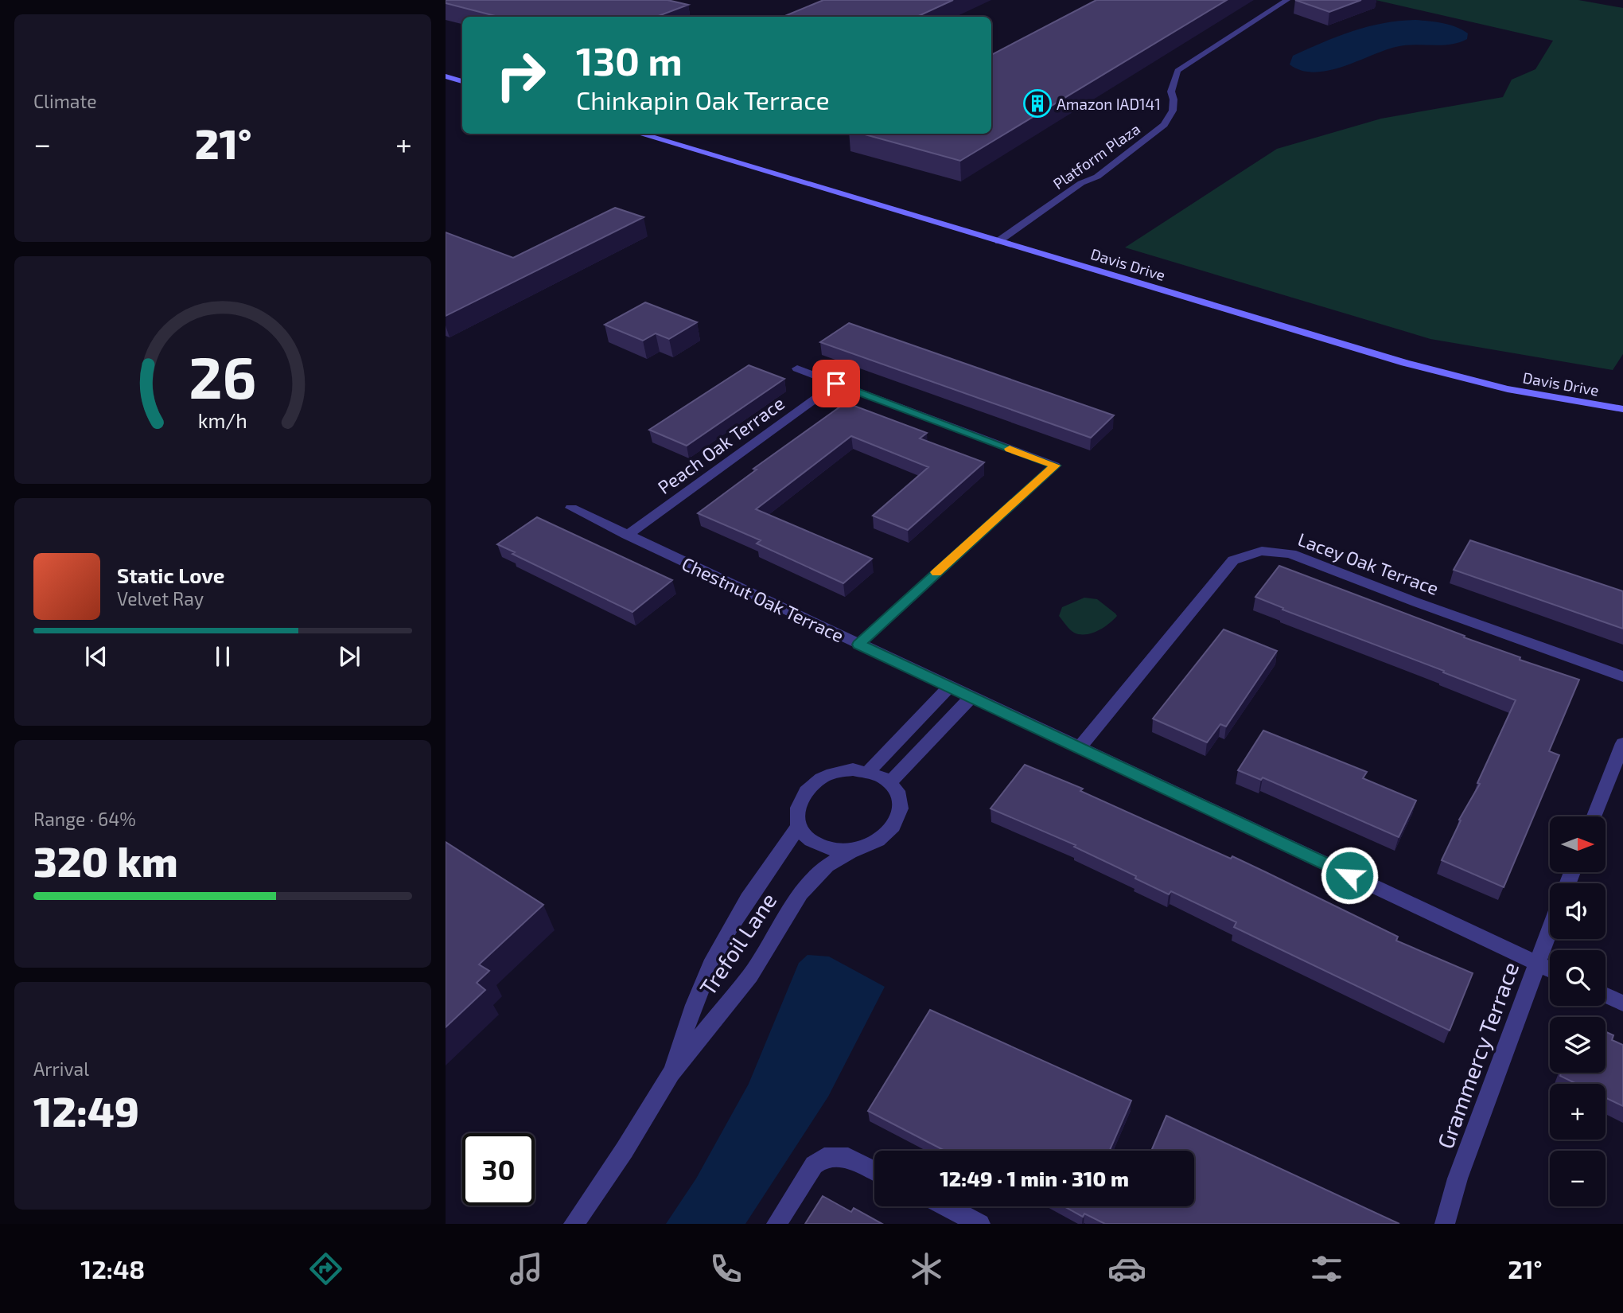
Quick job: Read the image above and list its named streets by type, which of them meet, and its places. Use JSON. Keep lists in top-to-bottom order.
{
  "streets": {
    "street": [
      "Platform Plaza",
      "Davis Drive",
      "Peach Oak Terrace",
      "Lacey Oak Terrace",
      "Chestnut Oak Terrace",
      "Trefoil Lane",
      "Grammercy Terrace"
    ]
  },
  "crossings": [
    ["Platform Plaza", "Davis Drive"],
    ["Peach Oak Terrace", "Chestnut Oak Terrace"],
    ["Lacey Oak Terrace", "Chestnut Oak Terrace"],
    ["Chestnut Oak Terrace", "Grammercy Terrace"]
  ],
  "places": {
    "building": ["Amazon IAD141"]
  },
  "north": "right",
  "page": {
    "tile": [
      "Climate",
      ["Range · 64%", "320 km"],
      ["Arrival", "12:49"]
    ],
    "turn": ["130 m", "Chinkapin Oak Terrace"],
    "heat": ["−", "21°", "+"],
    "song": ["Static Love", "Velvet Ray"],
    "map_buttons": ["+", "−"],
    "limit": "30",
    "trip": "12:49 · 1 min · 310 m",
    "tabs": ["12:48", "21°"],
    "gauge": ["26", "km/h"]
  }
}
